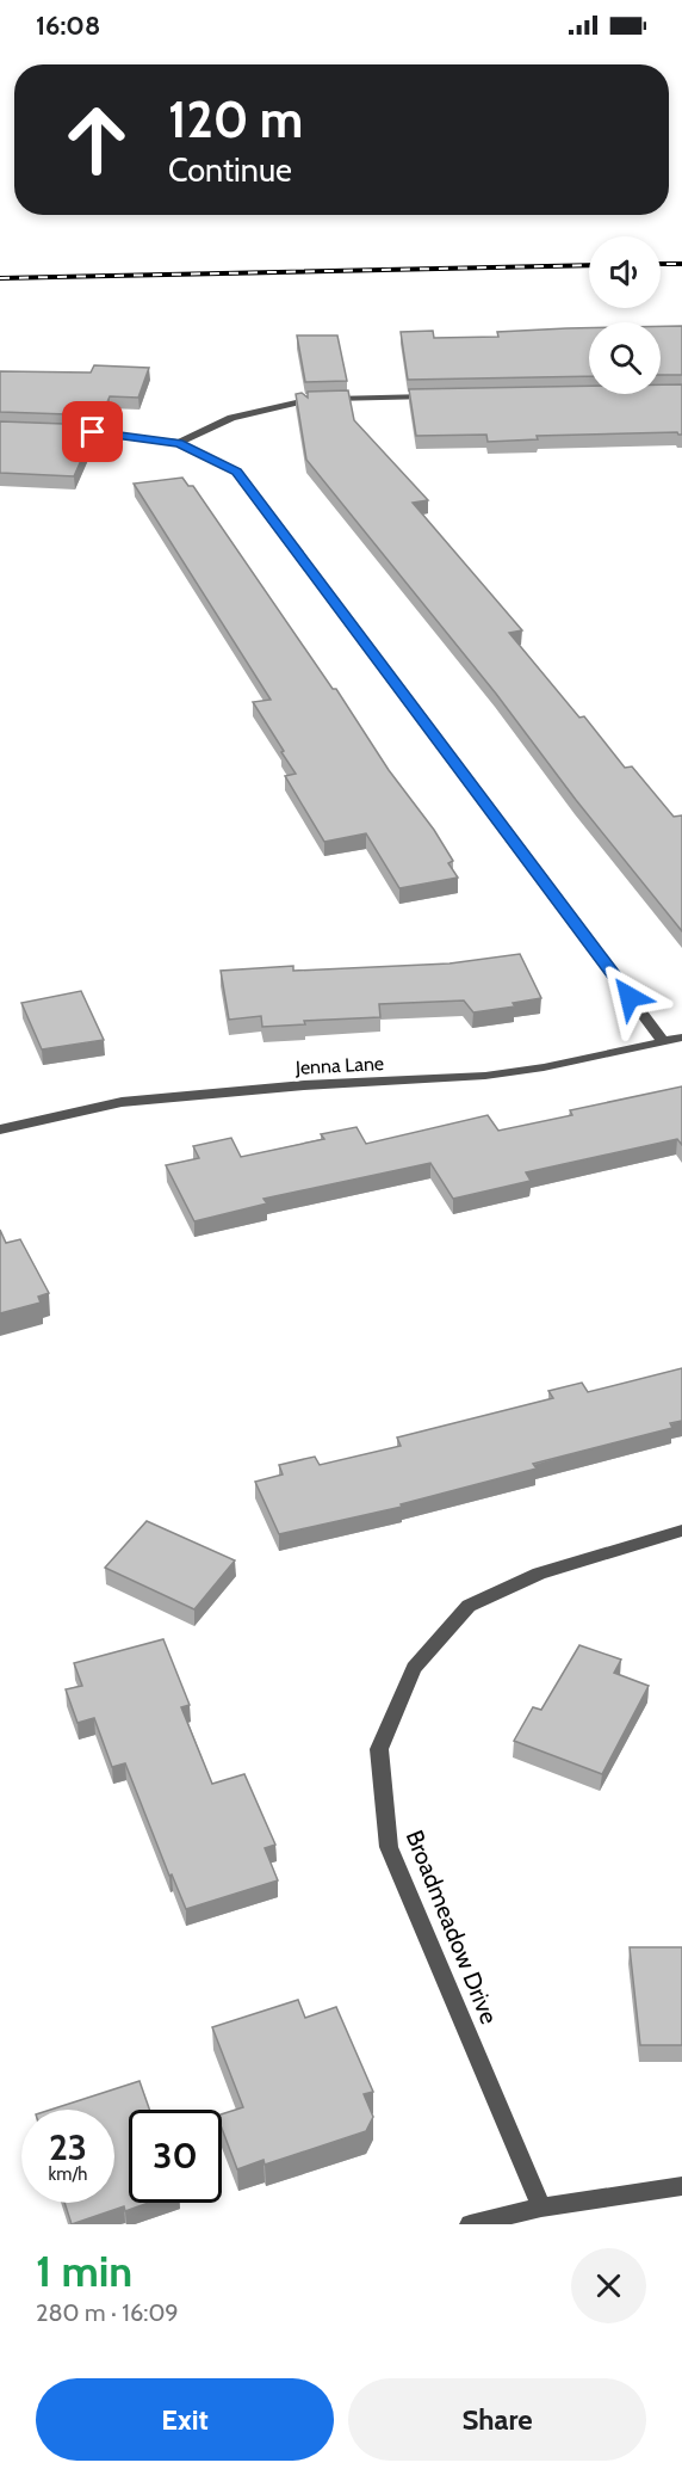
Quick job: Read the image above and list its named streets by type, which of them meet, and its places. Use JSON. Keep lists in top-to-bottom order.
{
  "streets": {
    "street": ["Jenna Lane", "Broadmeadow Drive"]
  },
  "page": {
    "status": "16:08",
    "turn": ["120 m", "Continue"],
    "speed": "23 km/h",
    "limit": "30",
    "heading": ["1 min", "280 m · 16:09"],
    "buttons": ["Exit", "Share"]
  }
}
